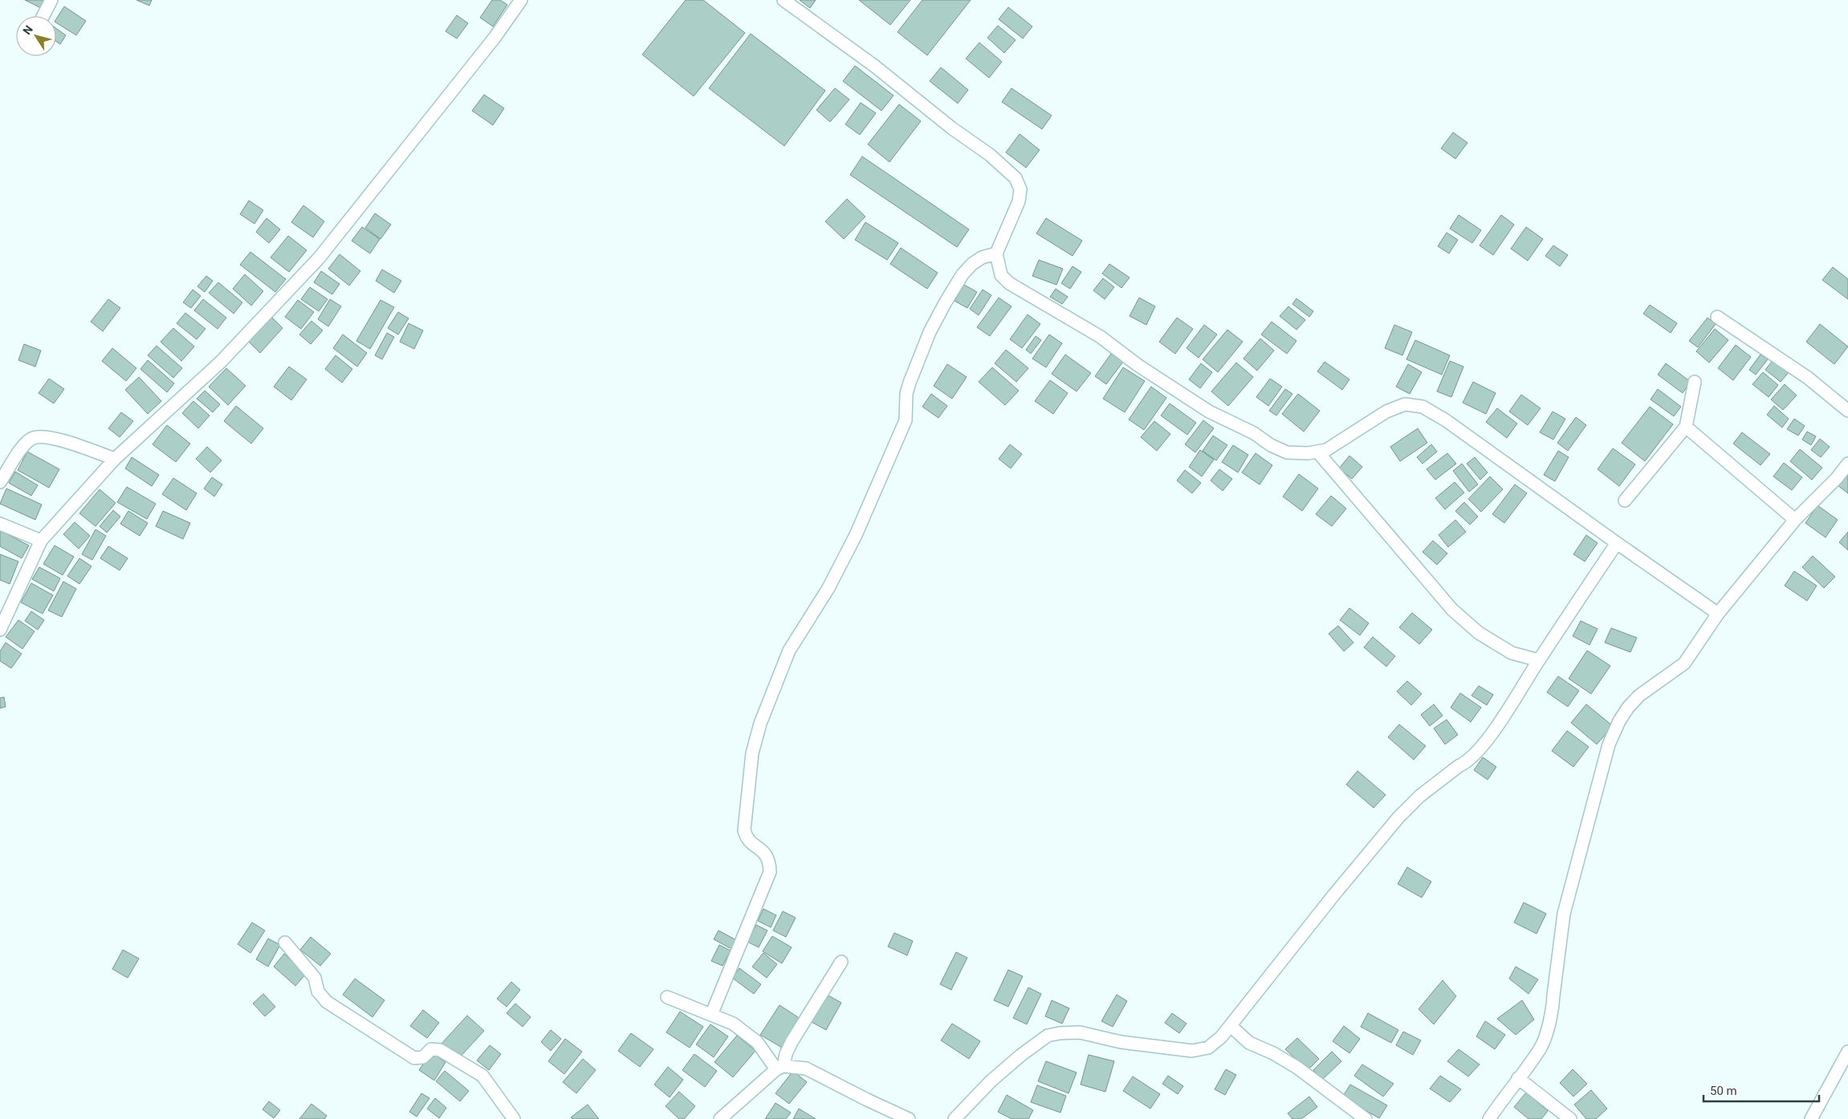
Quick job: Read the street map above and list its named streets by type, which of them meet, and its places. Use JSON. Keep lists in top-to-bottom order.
{
  "scale_bar": "50 m",
  "north": "top left"
}
